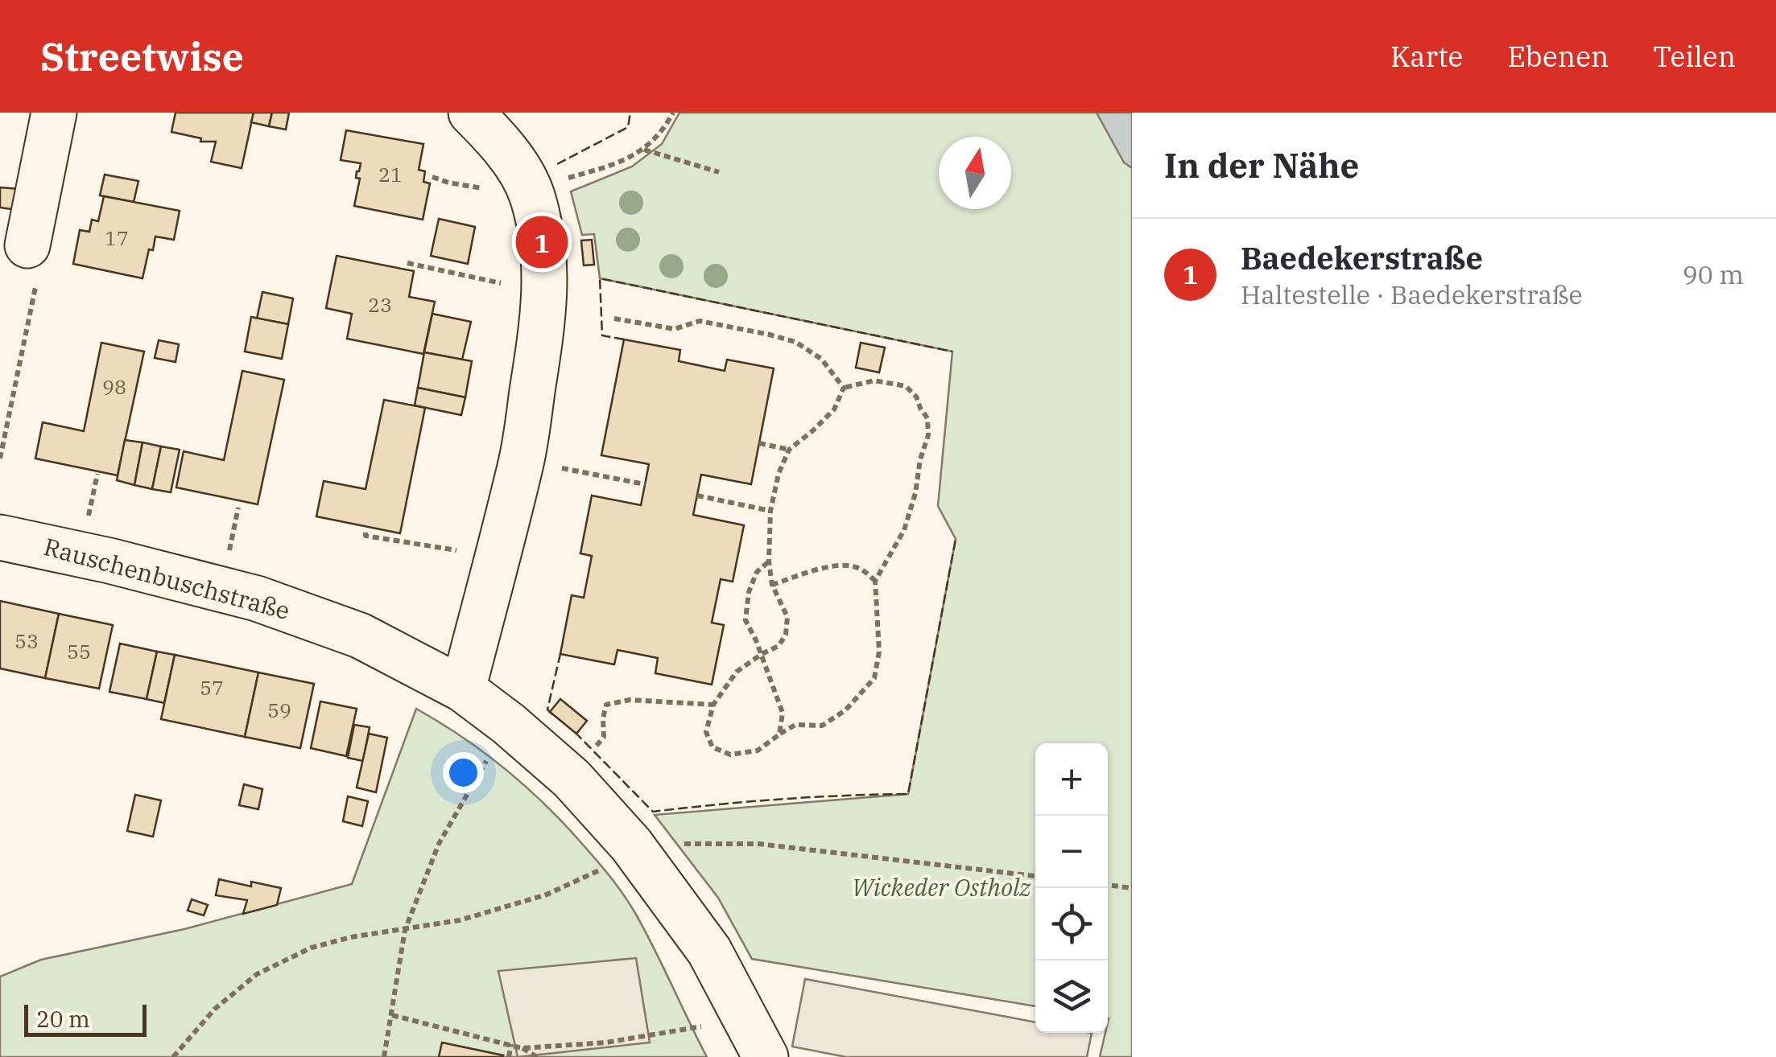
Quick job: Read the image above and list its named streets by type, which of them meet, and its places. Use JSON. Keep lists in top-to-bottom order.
{
  "streets": {
    "street": ["Rauschenbuschstraße"]
  },
  "parks": ["Wickeder Ostholz"],
  "house_numbers": [
    "21",
    "17",
    "23",
    "98",
    "53",
    "55",
    "57",
    "59"
  ],
  "scale_bar": "20 m",
  "north": "top",
  "page": {
    "header": "Streetwise",
    "nav": ["Karte", "Ebenen", "Teilen"],
    "heading": "In der Nähe",
    "pins": "1",
    "list": [
      {
        "mark": "1",
        "name": "Baedekerstraße",
        "note": "Haltestelle · Baedekerstraße",
        "value": "90 m"
      }
    ],
    "map_buttons": ["+", "−"],
    "scale": "20 m"
  }
}
